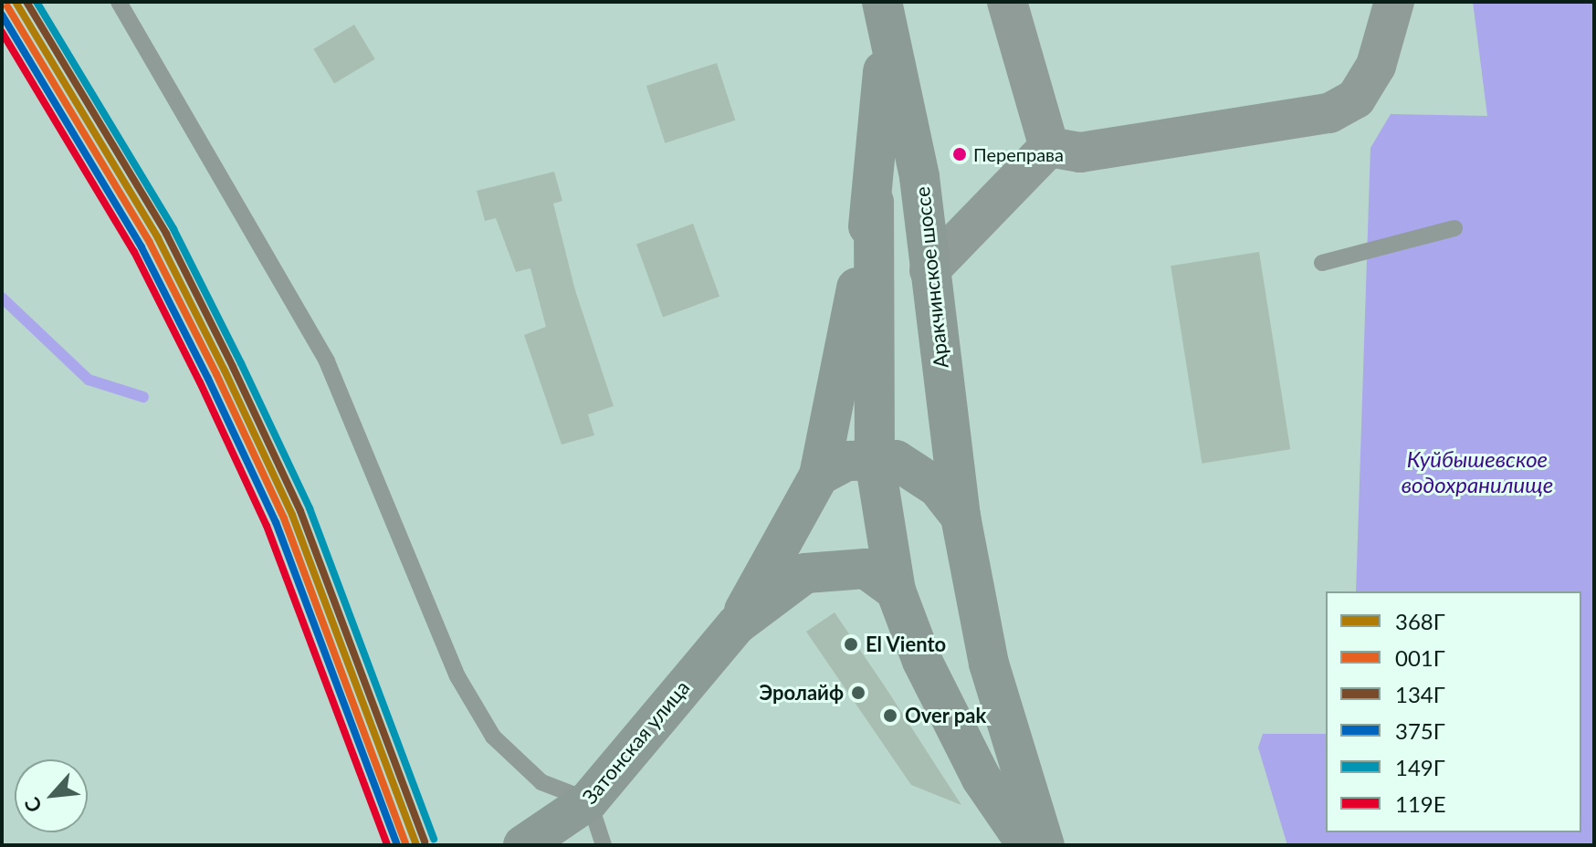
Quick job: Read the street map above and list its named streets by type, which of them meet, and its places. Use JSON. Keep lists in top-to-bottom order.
{
  "streets": {
    "main road": ["Аракчинское шоссе", "Затонская улица"]
  },
  "crossings": [
    ["Аракчинское шоссе", "Затонская улица"]
  ],
  "water": ["Куйбышевское водохранилище"],
  "places": [
    "Переправа",
    "El Viento",
    "Эролайф",
    "Over pak"
  ],
  "lines": [
    "transit line 368Г",
    "transit line 134Г",
    "transit line 149Г",
    "transit line 001Г",
    "transit line 375Г",
    "transit line 119Е"
  ],
  "legend": [
    "368Г",
    "001Г",
    "134Г",
    "375Г",
    "149Г",
    "119Е"
  ],
  "north": "bottom left"
}
